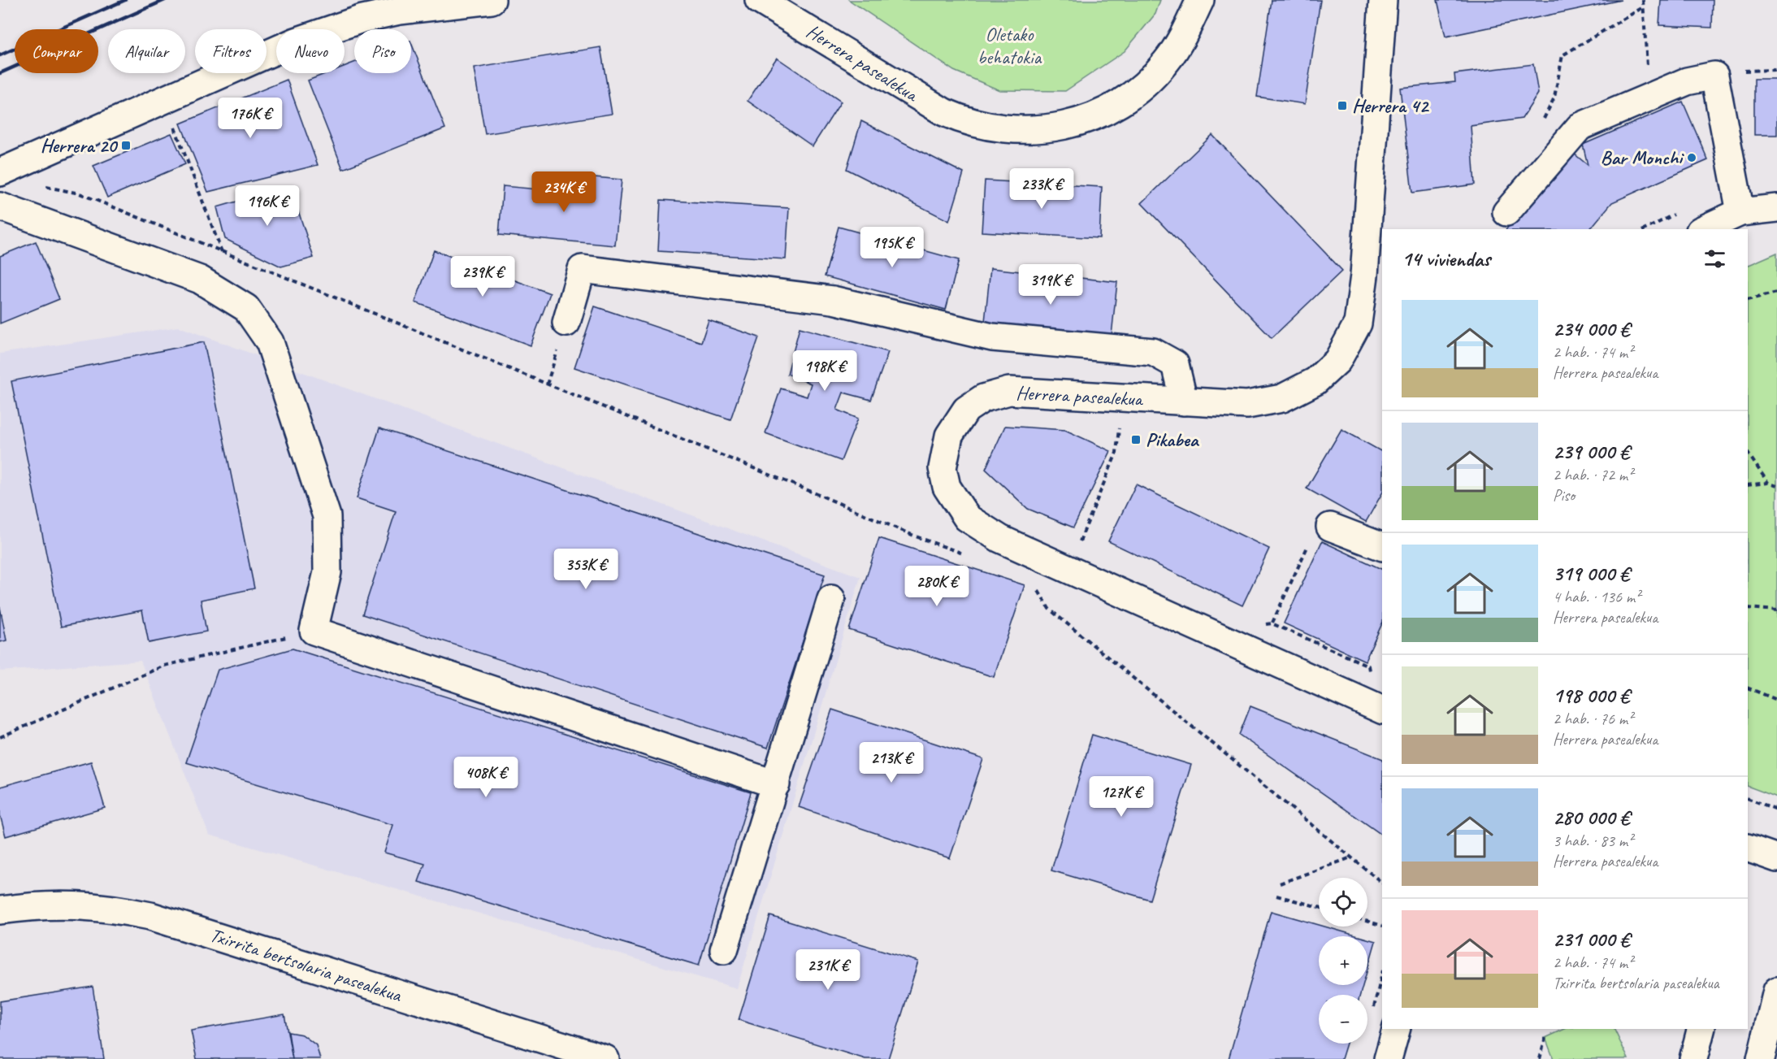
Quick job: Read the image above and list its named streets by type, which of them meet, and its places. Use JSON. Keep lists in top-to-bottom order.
{
  "streets": {
    "street": ["Herrera pasealekua", "Txirrita bertsolaria pasealekua"]
  },
  "parks": ["Oletako behatokia"],
  "places": {
    "transit": ["Herrera 42", "Herrera 20", "Pikabea"],
    "other": ["Bar Monchi"]
  },
  "page": {
    "chip": [
      "Comprar",
      "Alquilar",
      "Filtros",
      "Nuevo",
      "Piso"
    ],
    "price": [
      "176K €",
      "233K €",
      "234K €",
      "196K €",
      "195K €",
      "239K €",
      "319K €",
      "198K €",
      "353K €",
      "280K €",
      "213K €",
      "408K €",
      "127K €",
      "231K €"
    ],
    "heading": "14 viviendas",
    "list": [
      {
        "name": "234 000 €",
        "note": "2 hab. · 74 m² · Herrera pasealekua"
      },
      {
        "name": "239 000 €",
        "note": "2 hab. · 72 m² · Piso"
      },
      {
        "name": "319 000 €",
        "note": "4 hab. · 136 m² · Herrera pasealekua"
      },
      {
        "name": "198 000 €",
        "note": "2 hab. · 76 m² · Herrera pasealekua"
      },
      {
        "name": "280 000 €",
        "note": "3 hab. · 83 m² · Herrera pasealekua"
      },
      {
        "name": "231 000 €",
        "note": "2 hab. · 74 m² · Txirrita bertsolaria pasealekua"
      }
    ],
    "map_buttons": ["+", "−"]
  }
}
